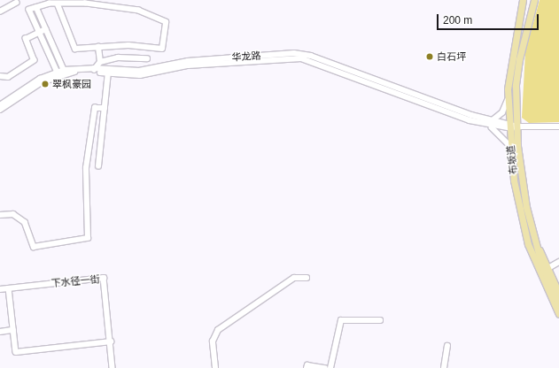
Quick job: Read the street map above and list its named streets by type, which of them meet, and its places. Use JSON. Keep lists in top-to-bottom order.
{
  "streets": {
    "main road": ["布坂道"],
    "street": ["华龙路", "下水径一街"]
  },
  "places": ["白石坪", "翠枫豪园"],
  "scale_bar": "200 m"
}
